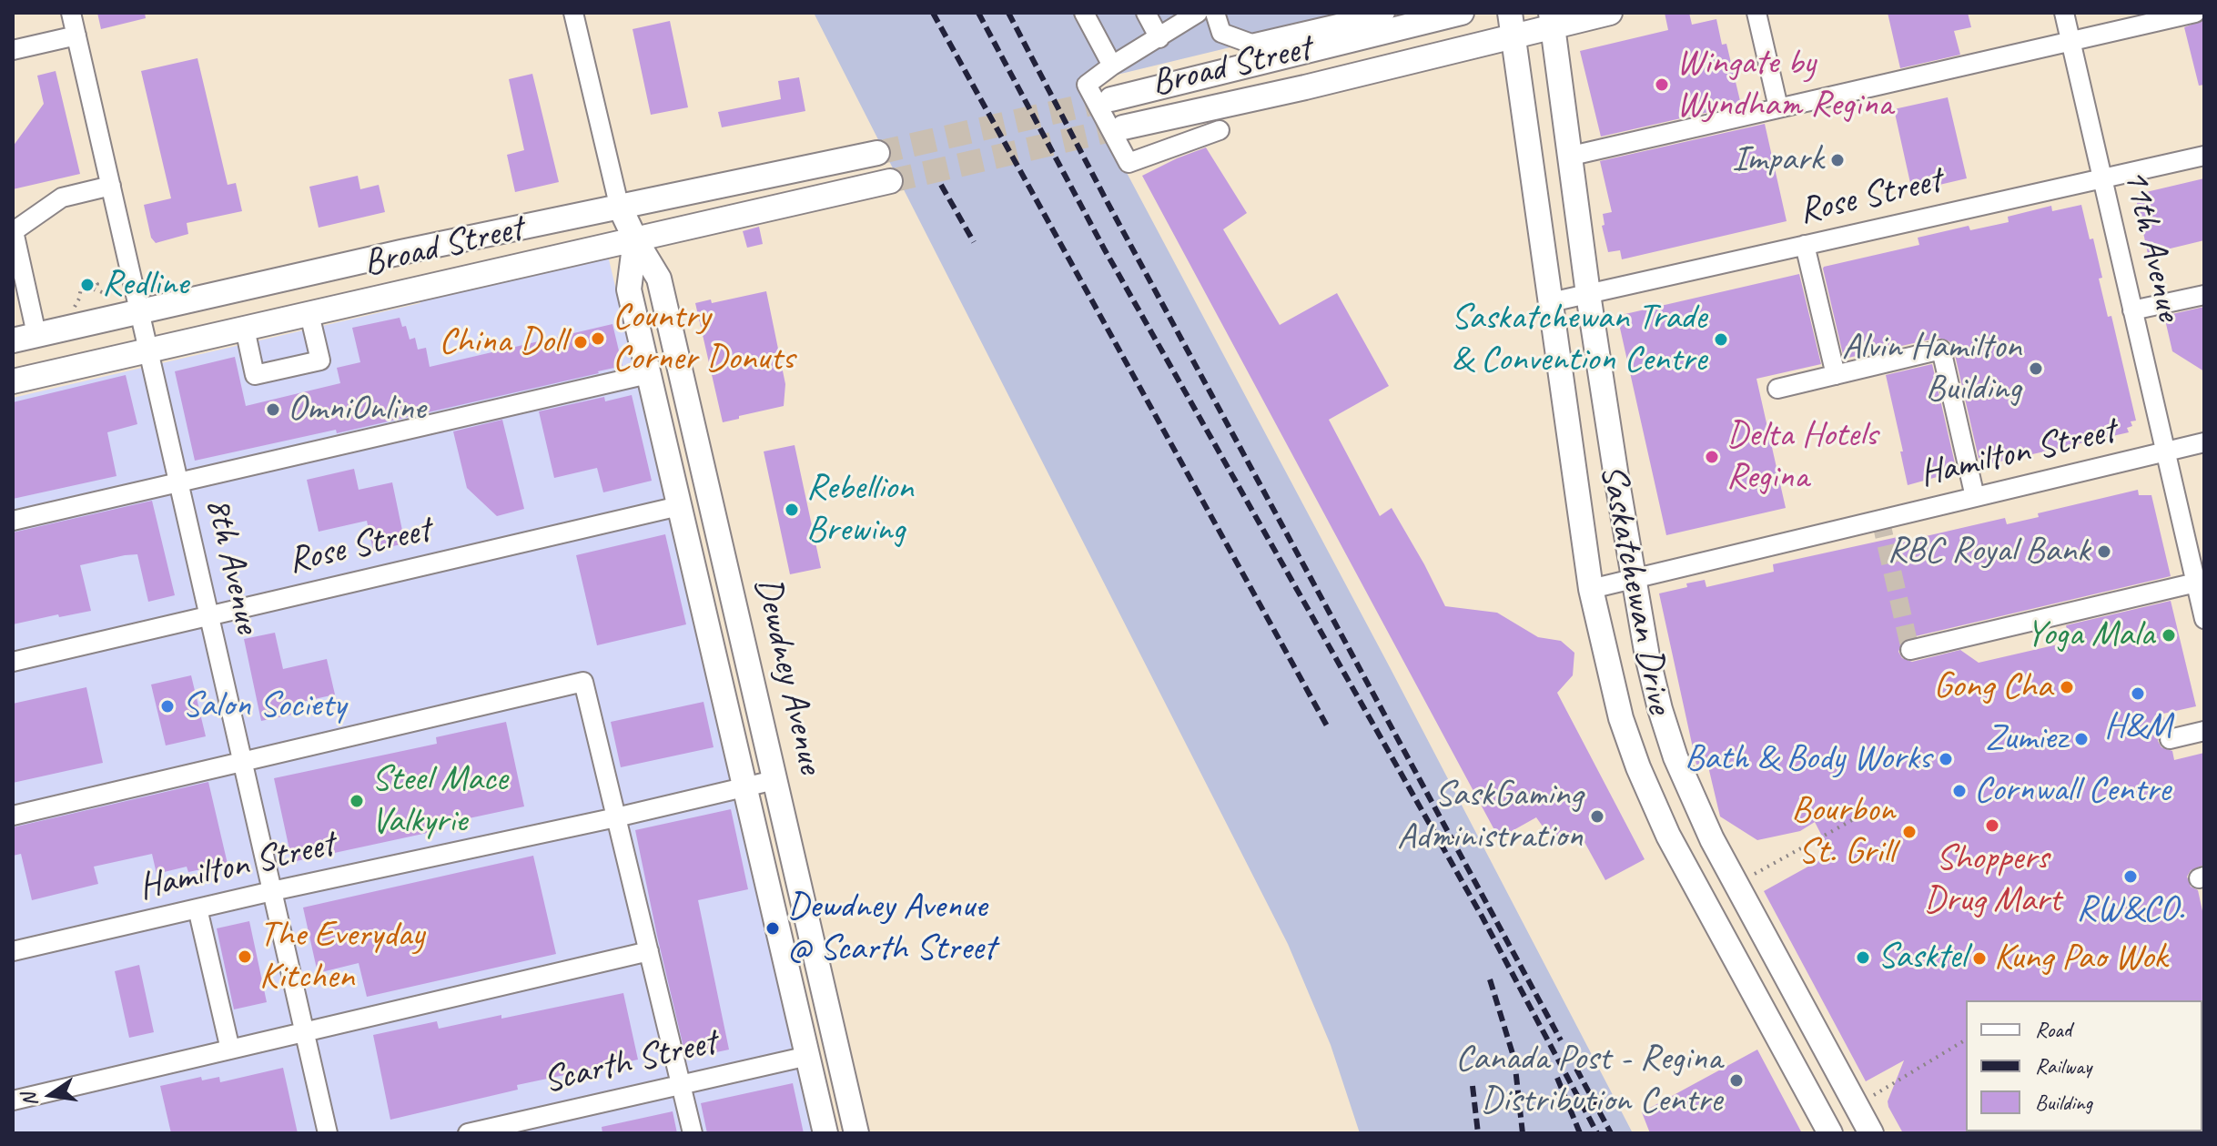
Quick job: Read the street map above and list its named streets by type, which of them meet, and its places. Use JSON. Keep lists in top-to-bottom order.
{
  "streets": {
    "main road": ["Broad Street", "Saskatchewan Drive", "Dewdney Avenue"],
    "street": [
      "Rose Street",
      "11th Avenue",
      "Hamilton Street",
      "8th Avenue",
      "Scarth Street"
    ]
  },
  "crossings": [
    ["Broad Street", "8th Avenue"],
    ["Broad Street", "Saskatchewan Drive"],
    ["Broad Street", "Dewdney Avenue"],
    ["Rose Street", "11th Avenue"],
    ["Rose Street", "8th Avenue"],
    ["Rose Street", "Saskatchewan Drive"],
    ["Rose Street", "Dewdney Avenue"],
    ["11th Avenue", "Hamilton Street"],
    ["Hamilton Street", "8th Avenue"],
    ["Hamilton Street", "Saskatchewan Drive"],
    ["Hamilton Street", "Dewdney Avenue"],
    ["Dewdney Avenue", "Scarth Street"]
  ],
  "places": [
    "Wingate by Wyndham Regina",
    "Impark",
    "Redline",
    "Country Corner Donuts",
    "Saskatchewan Trade & Convention Centre",
    "China Doll",
    "Alvin Hamilton Building",
    "OmniOnline",
    "Delta Hotels Regina",
    "Rebellion Brewing",
    "RBC Royal Bank",
    "Yoga Mala",
    "Gong Cha",
    "H&M",
    "Salon Society",
    "Zumiez",
    "Bath & Body Works",
    "Cornwall Centre",
    "Steel Mace Valkyrie",
    "SaskGaming Administration",
    "Shoppers Drug Mart",
    "Bourbon St. Grill",
    "RW&CO.",
    "Dewdney Avenue @ Scarth Street",
    "The Everyday Kitchen",
    "Sasktel",
    "Kung Pao Wok",
    "Canada Post - Regina Distribution Centre"
  ],
  "legend": ["Road", "Railway", "Building"],
  "north": "left"
}
